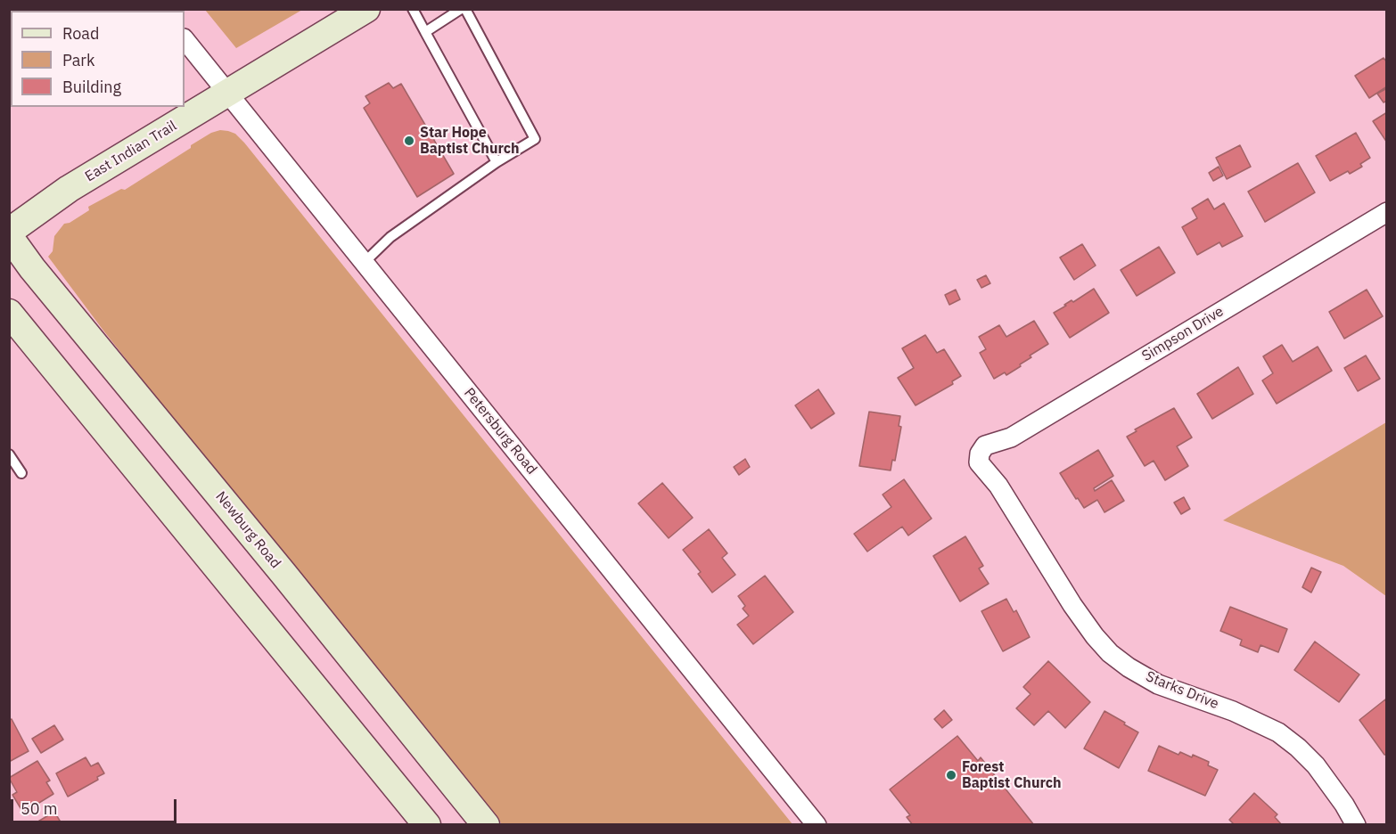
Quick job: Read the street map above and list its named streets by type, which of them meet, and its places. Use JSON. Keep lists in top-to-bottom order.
{
  "streets": {
    "main road": ["East Indian Trail", "Newburg Road"],
    "street": ["Simpson Drive", "Petersburg Road", "Starks Drive"]
  },
  "crossings": [
    ["East Indian Trail", "Petersburg Road"],
    ["Simpson Drive", "Starks Drive"]
  ],
  "places": ["Star Hope Baptist Church", "Forest Baptist Church"],
  "legend": ["Road", "Park", "Building"],
  "scale_bar": "50 m"
}
